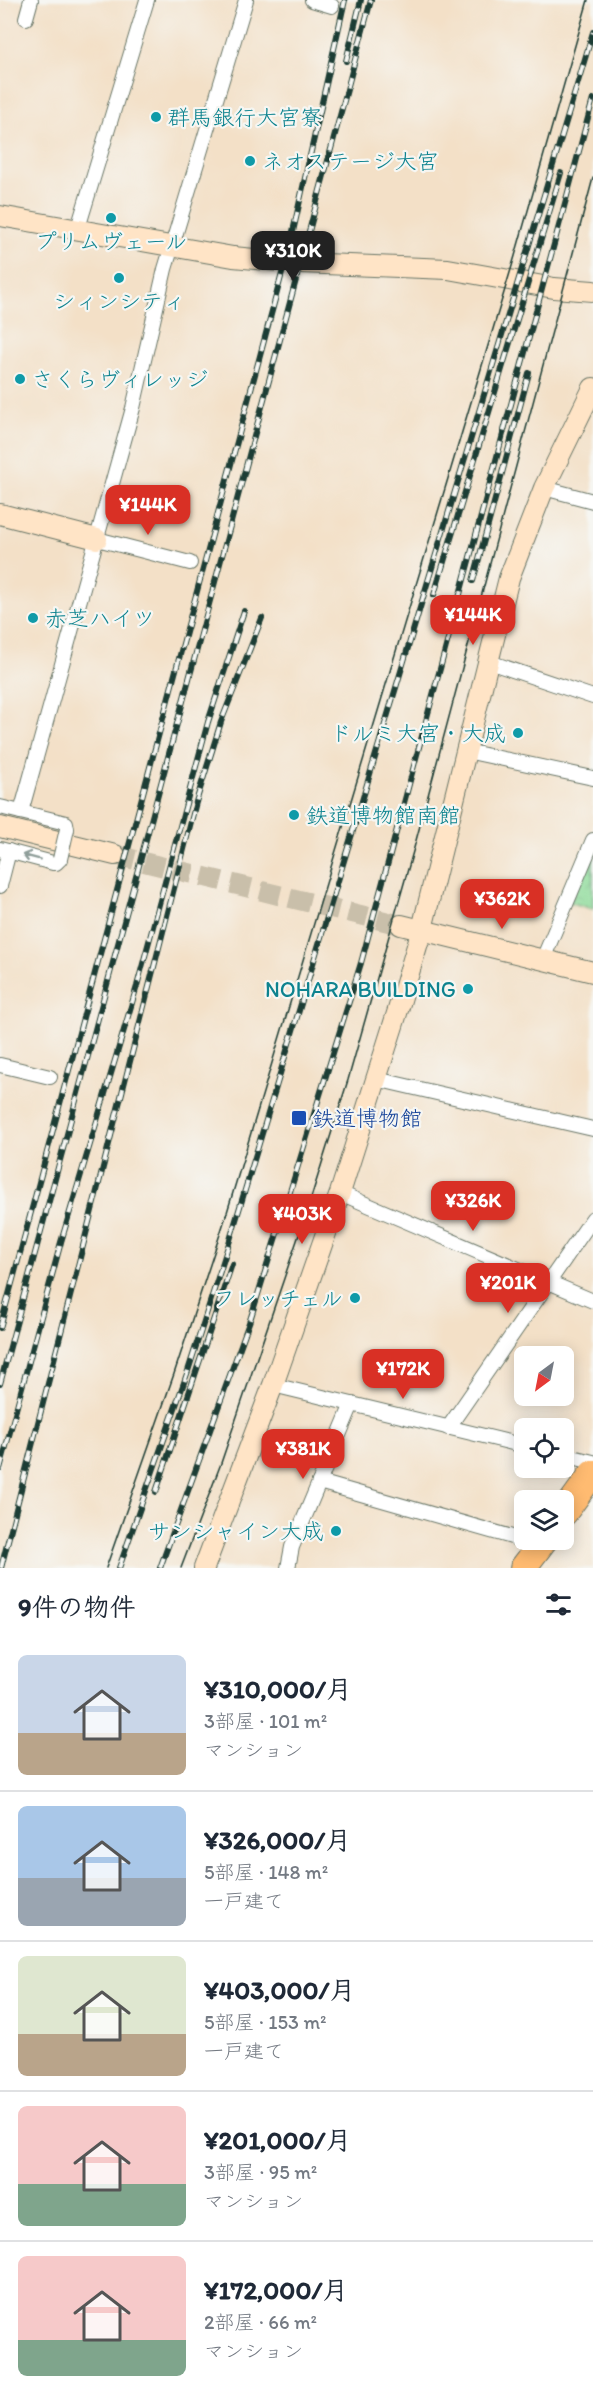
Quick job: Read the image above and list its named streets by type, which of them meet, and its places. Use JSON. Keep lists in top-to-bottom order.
{
  "places": {
    "other": [
      "群馬銀行大宮寮",
      "ネオステージ大宮",
      "プリムヴェール",
      "シィンシティ",
      "さくらヴィレッジ",
      "赤芝ハイツ",
      "ドルミ大宮・大成",
      "鉄道博物館南館",
      "NOHARA BUILDING",
      "フレッチェル",
      "サンシャイン大成"
    ],
    "transit": ["鉄道博物館"]
  },
  "north": "bottom left",
  "page": {
    "price": [
      "¥310K",
      "¥144K",
      "¥144K",
      "¥362K",
      "¥326K",
      "¥403K",
      "¥201K",
      "¥172K",
      "¥381K"
    ],
    "heading": "9件の物件",
    "list": [
      {
        "name": "¥310,000/月",
        "note": "3部屋 · 101 m² · マンション"
      },
      {
        "name": "¥326,000/月",
        "note": "5部屋 · 148 m² · 一戸建て"
      },
      {
        "name": "¥403,000/月",
        "note": "5部屋 · 153 m² · 一戸建て"
      },
      {
        "name": "¥201,000/月",
        "note": "3部屋 · 95 m² · マンション"
      },
      {
        "name": "¥172,000/月",
        "note": "2部屋 · 66 m² · マンション"
      }
    ]
  }
}
